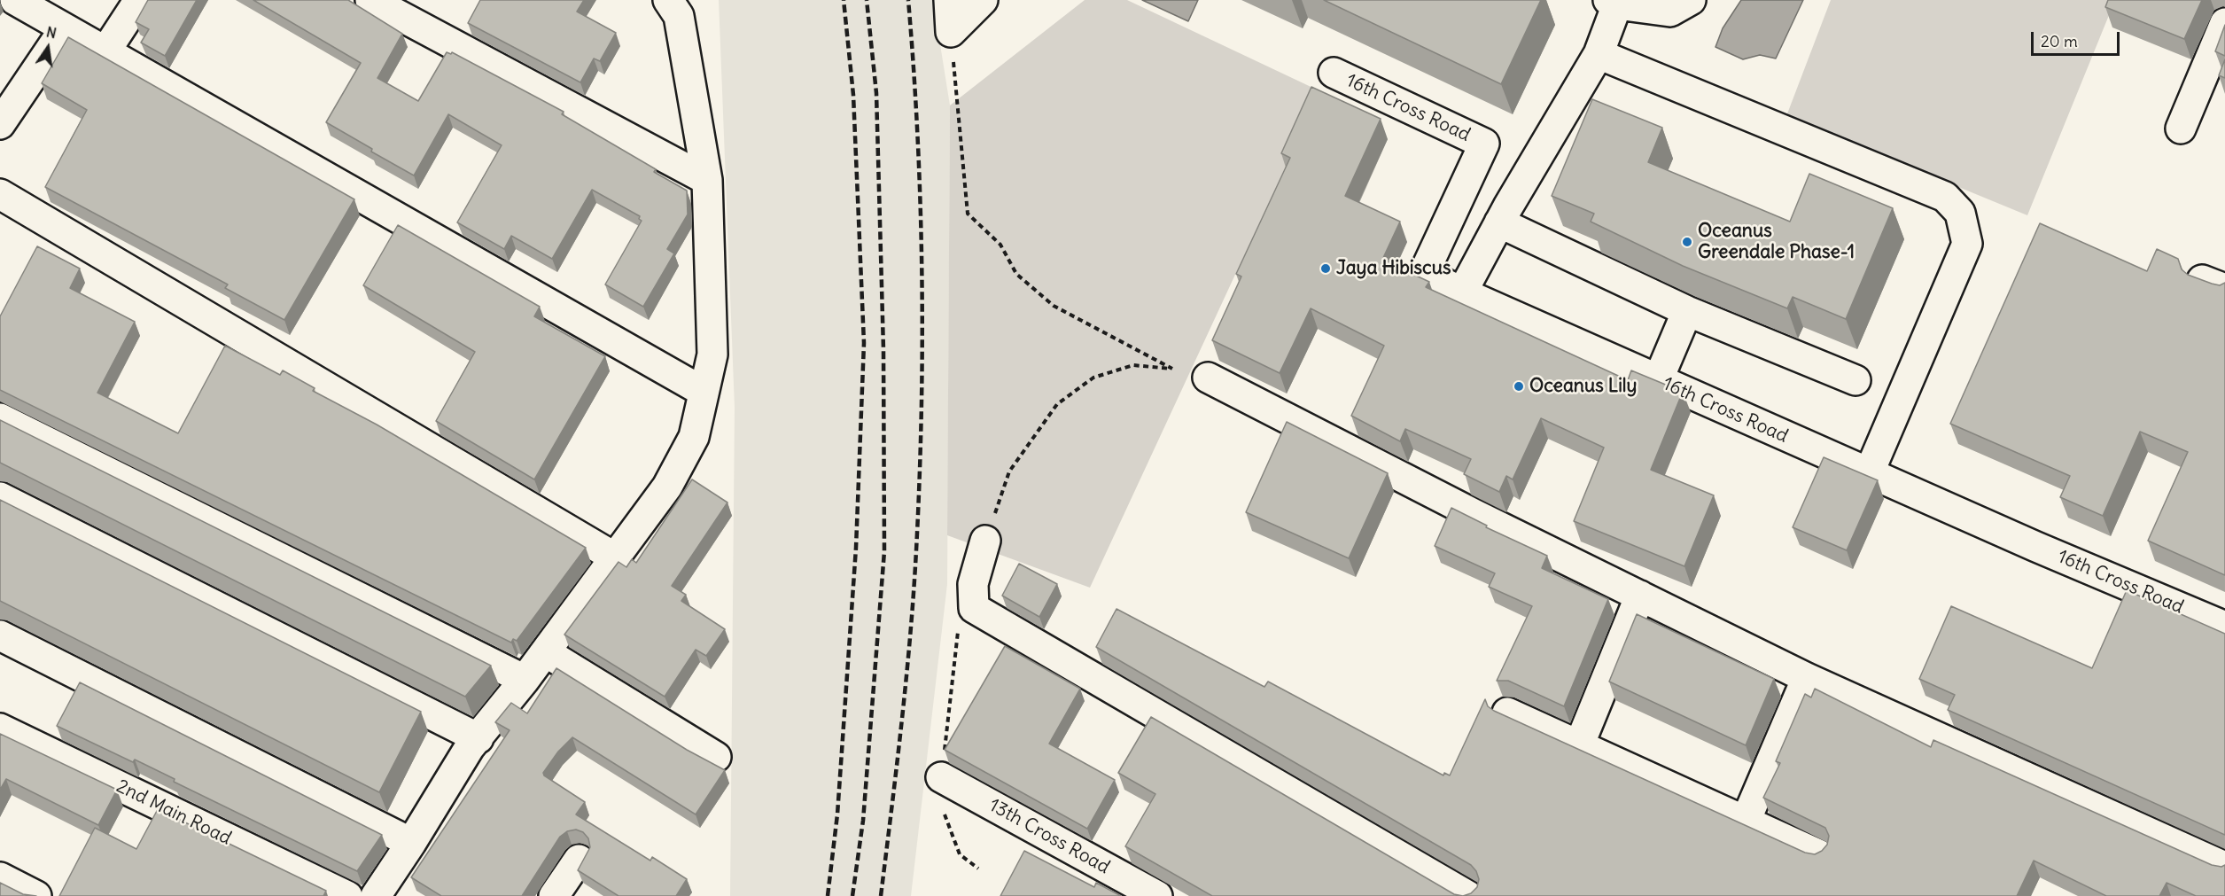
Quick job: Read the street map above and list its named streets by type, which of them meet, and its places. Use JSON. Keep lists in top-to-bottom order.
{
  "streets": {
    "street": ["16th Cross Road", "2nd Main Road", "13th Cross Road"]
  },
  "places": ["Oceanus Greendale Phase-1", "Jaya Hibiscus", "Oceanus Lily"],
  "scale_bar": "20 m",
  "north": "top"
}
